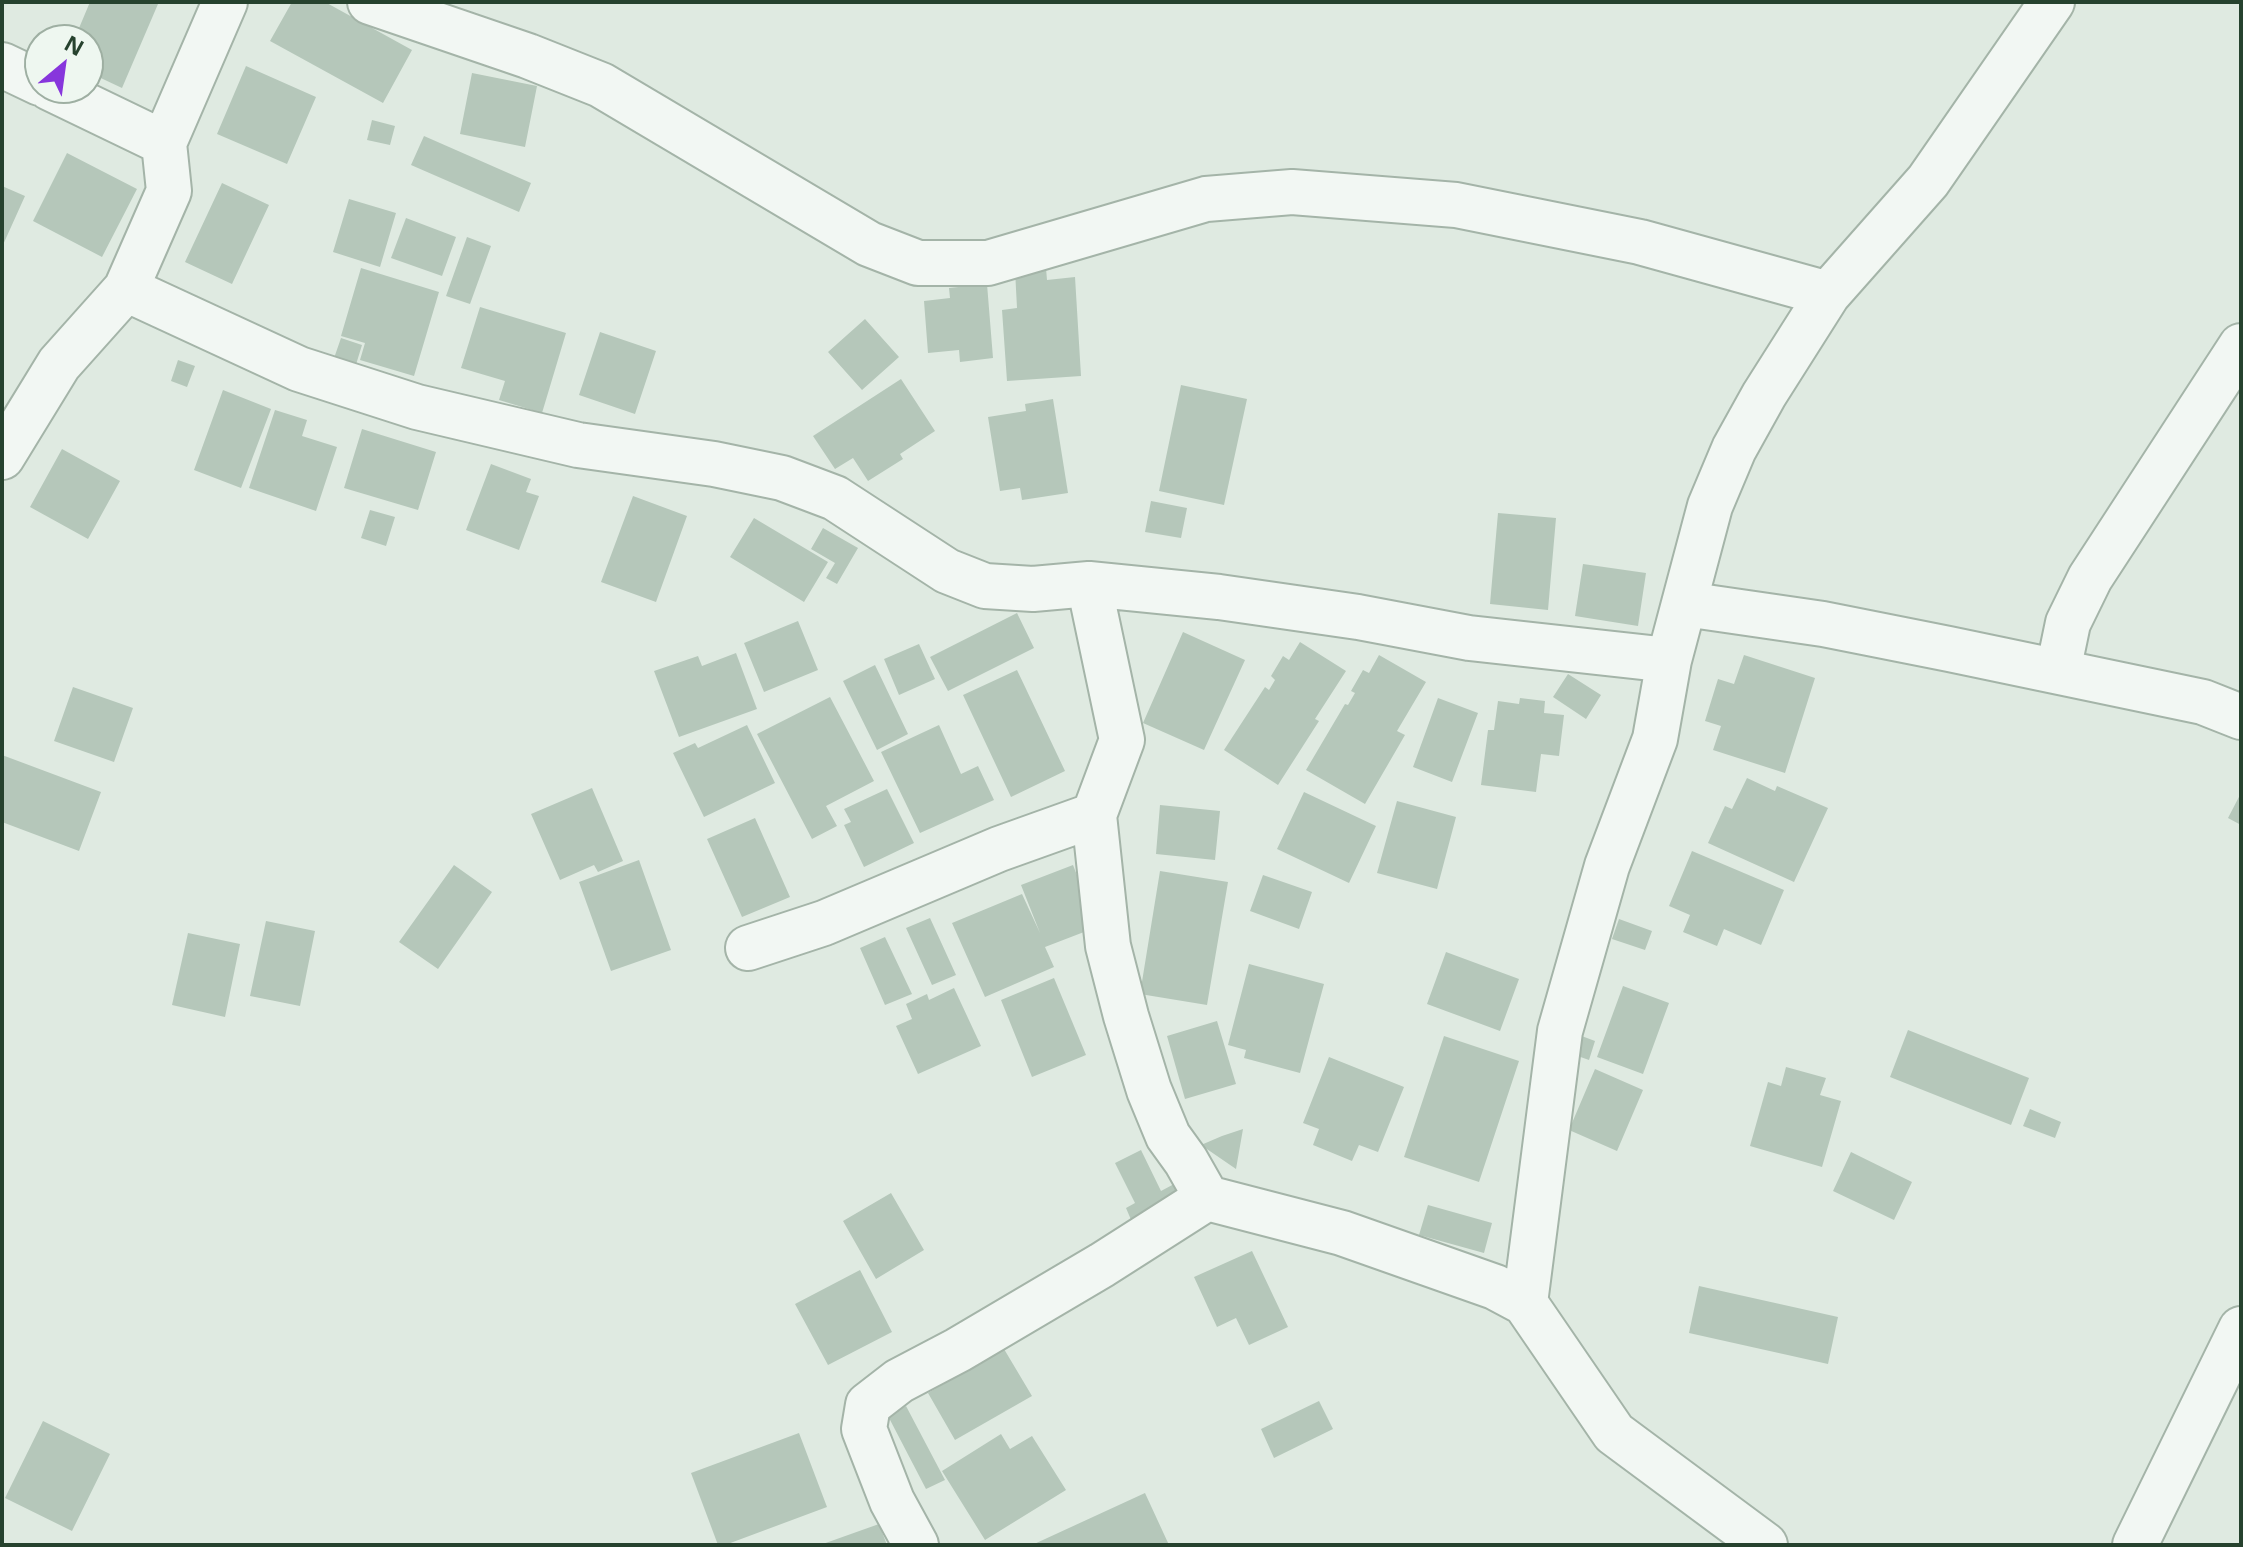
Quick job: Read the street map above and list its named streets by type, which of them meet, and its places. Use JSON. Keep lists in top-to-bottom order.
{
  "north": "top right"
}
